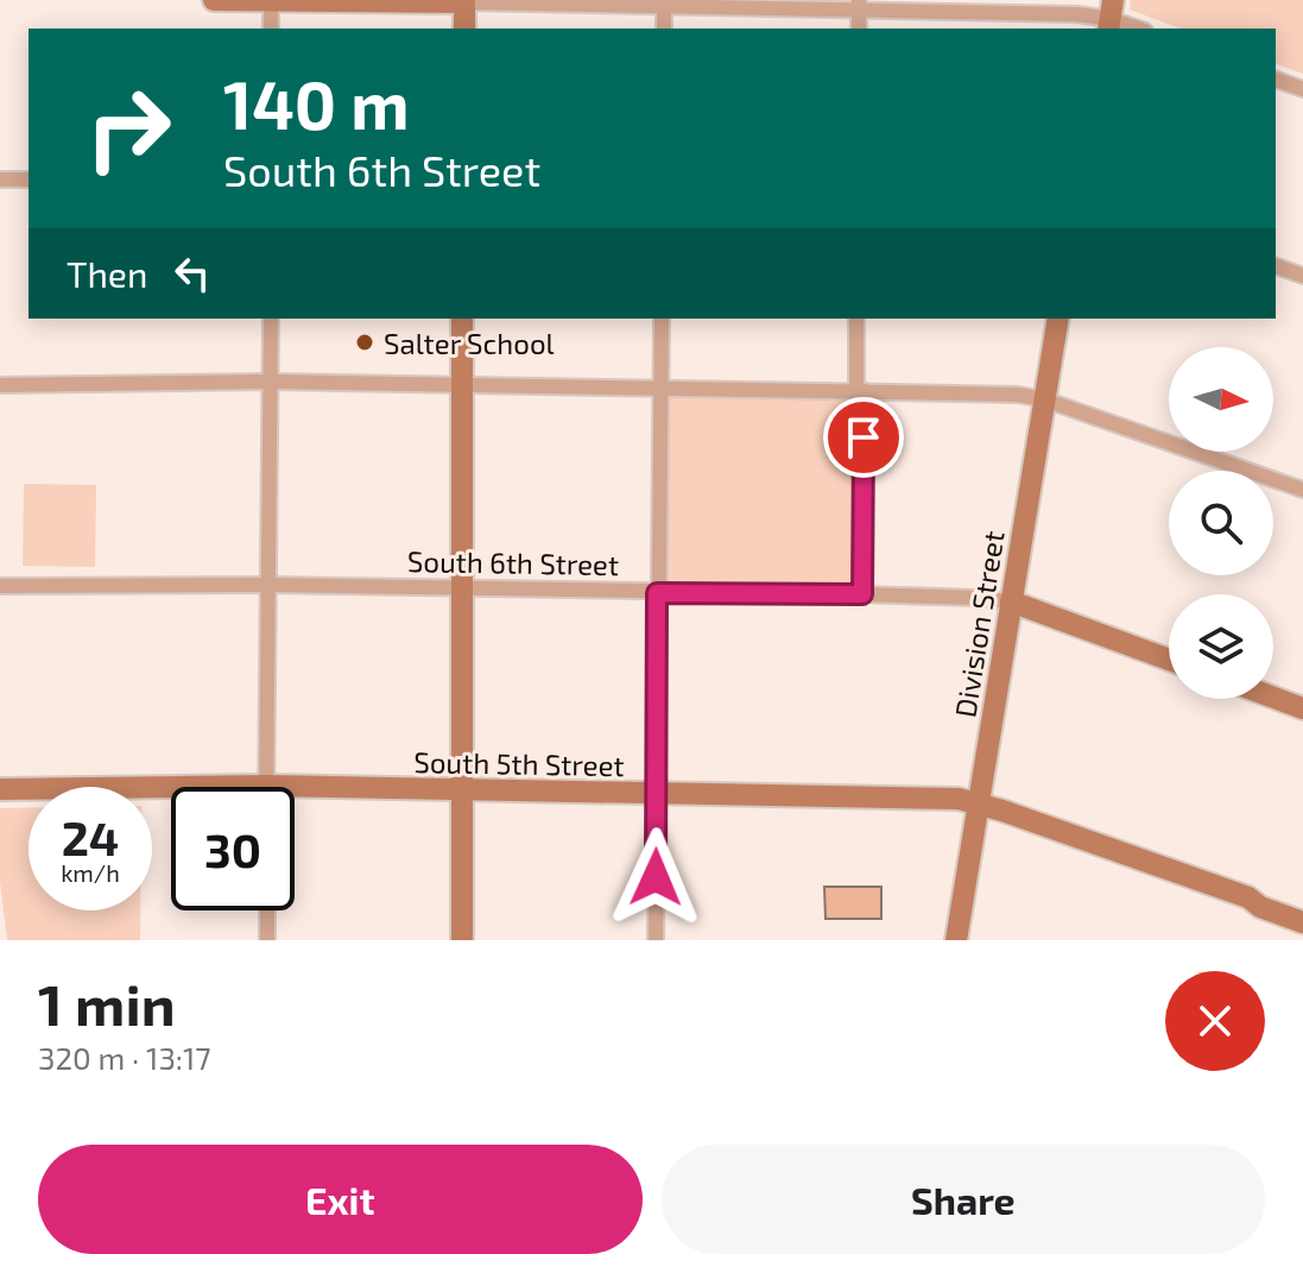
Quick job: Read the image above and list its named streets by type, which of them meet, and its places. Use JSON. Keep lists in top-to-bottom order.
{
  "streets": {
    "street": ["South 6th Street", "Division Street", "South 5th Street"]
  },
  "crossings": [
    ["South 6th Street", "Division Street"],
    ["Division Street", "South 5th Street"]
  ],
  "places": ["Salter School"],
  "north": "right",
  "page": {
    "turn": ["140 m", "South 6th Street"],
    "then": "Then",
    "speed": "24 km/h",
    "limit": "30",
    "heading": ["1 min", "320 m · 13:17"],
    "buttons": ["Exit", "Share"]
  }
}
